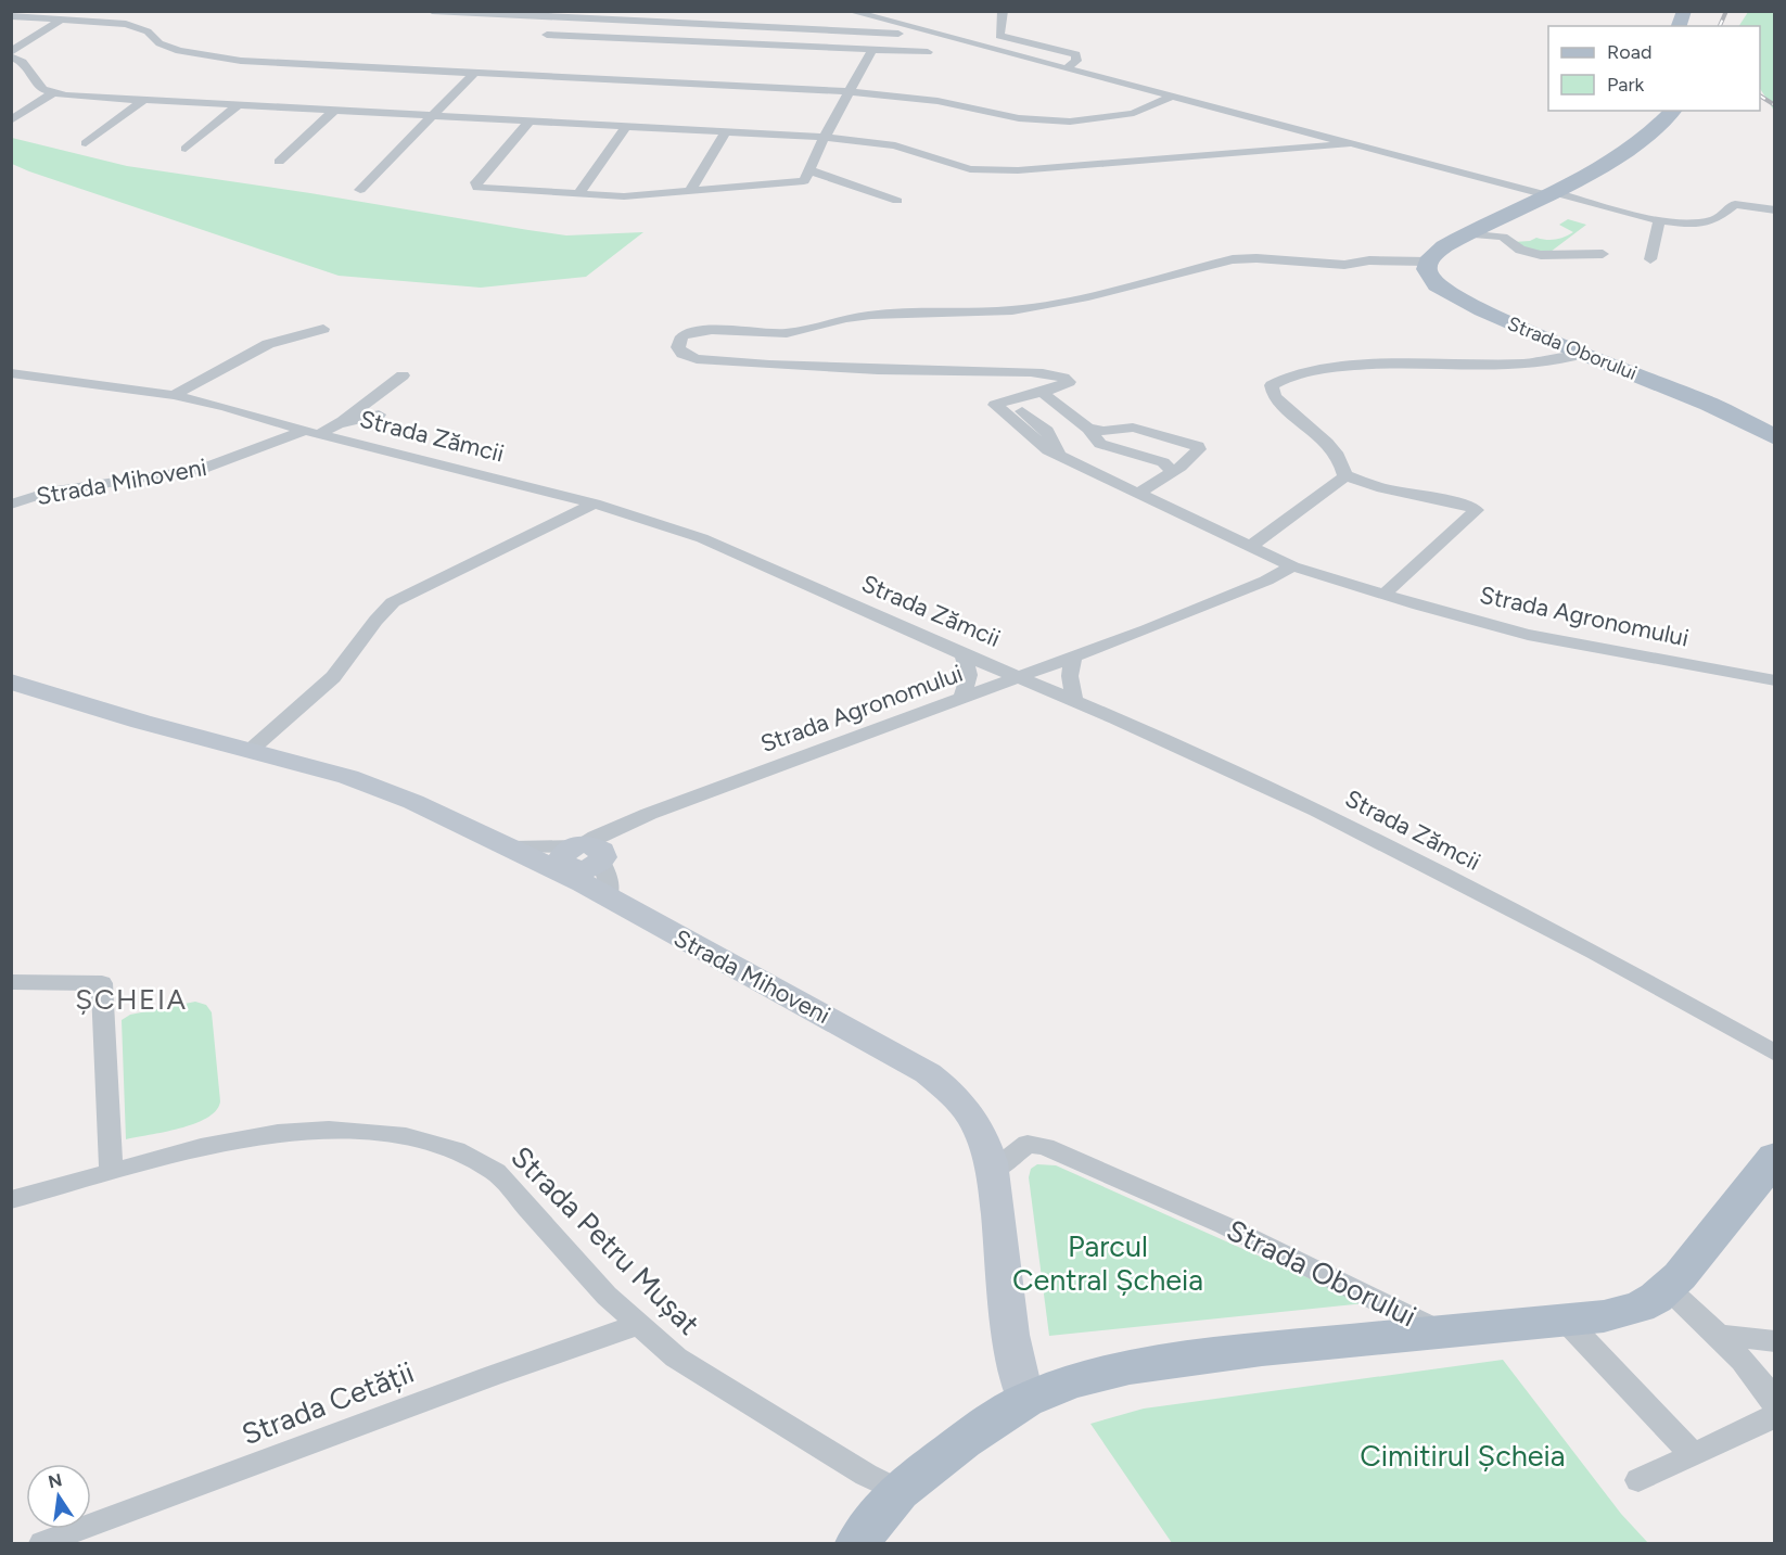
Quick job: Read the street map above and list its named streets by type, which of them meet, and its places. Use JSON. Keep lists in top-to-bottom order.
{
  "streets": {
    "main road": ["Strada Oborului", "Strada Mihoveni"],
    "street": [
      "Strada Zămcii",
      "Strada Agronomului",
      "Strada Petru Mușat",
      "Strada Cetății"
    ]
  },
  "crossings": [
    ["Strada Oborului", "Strada Mihoveni"],
    ["Strada Oborului", "Strada Petru Mușat"],
    ["Strada Zămcii", "Strada Mihoveni"],
    ["Strada Zămcii", "Strada Agronomului"],
    ["Strada Mihoveni", "Strada Agronomului"],
    ["Strada Petru Mușat", "Strada Cetății"]
  ],
  "districts": ["ȘCHEIA"],
  "parks": ["Parcul Central Șcheia", "Cimitirul Șcheia"],
  "legend": ["Road", "Park"],
  "north": "top"
}
